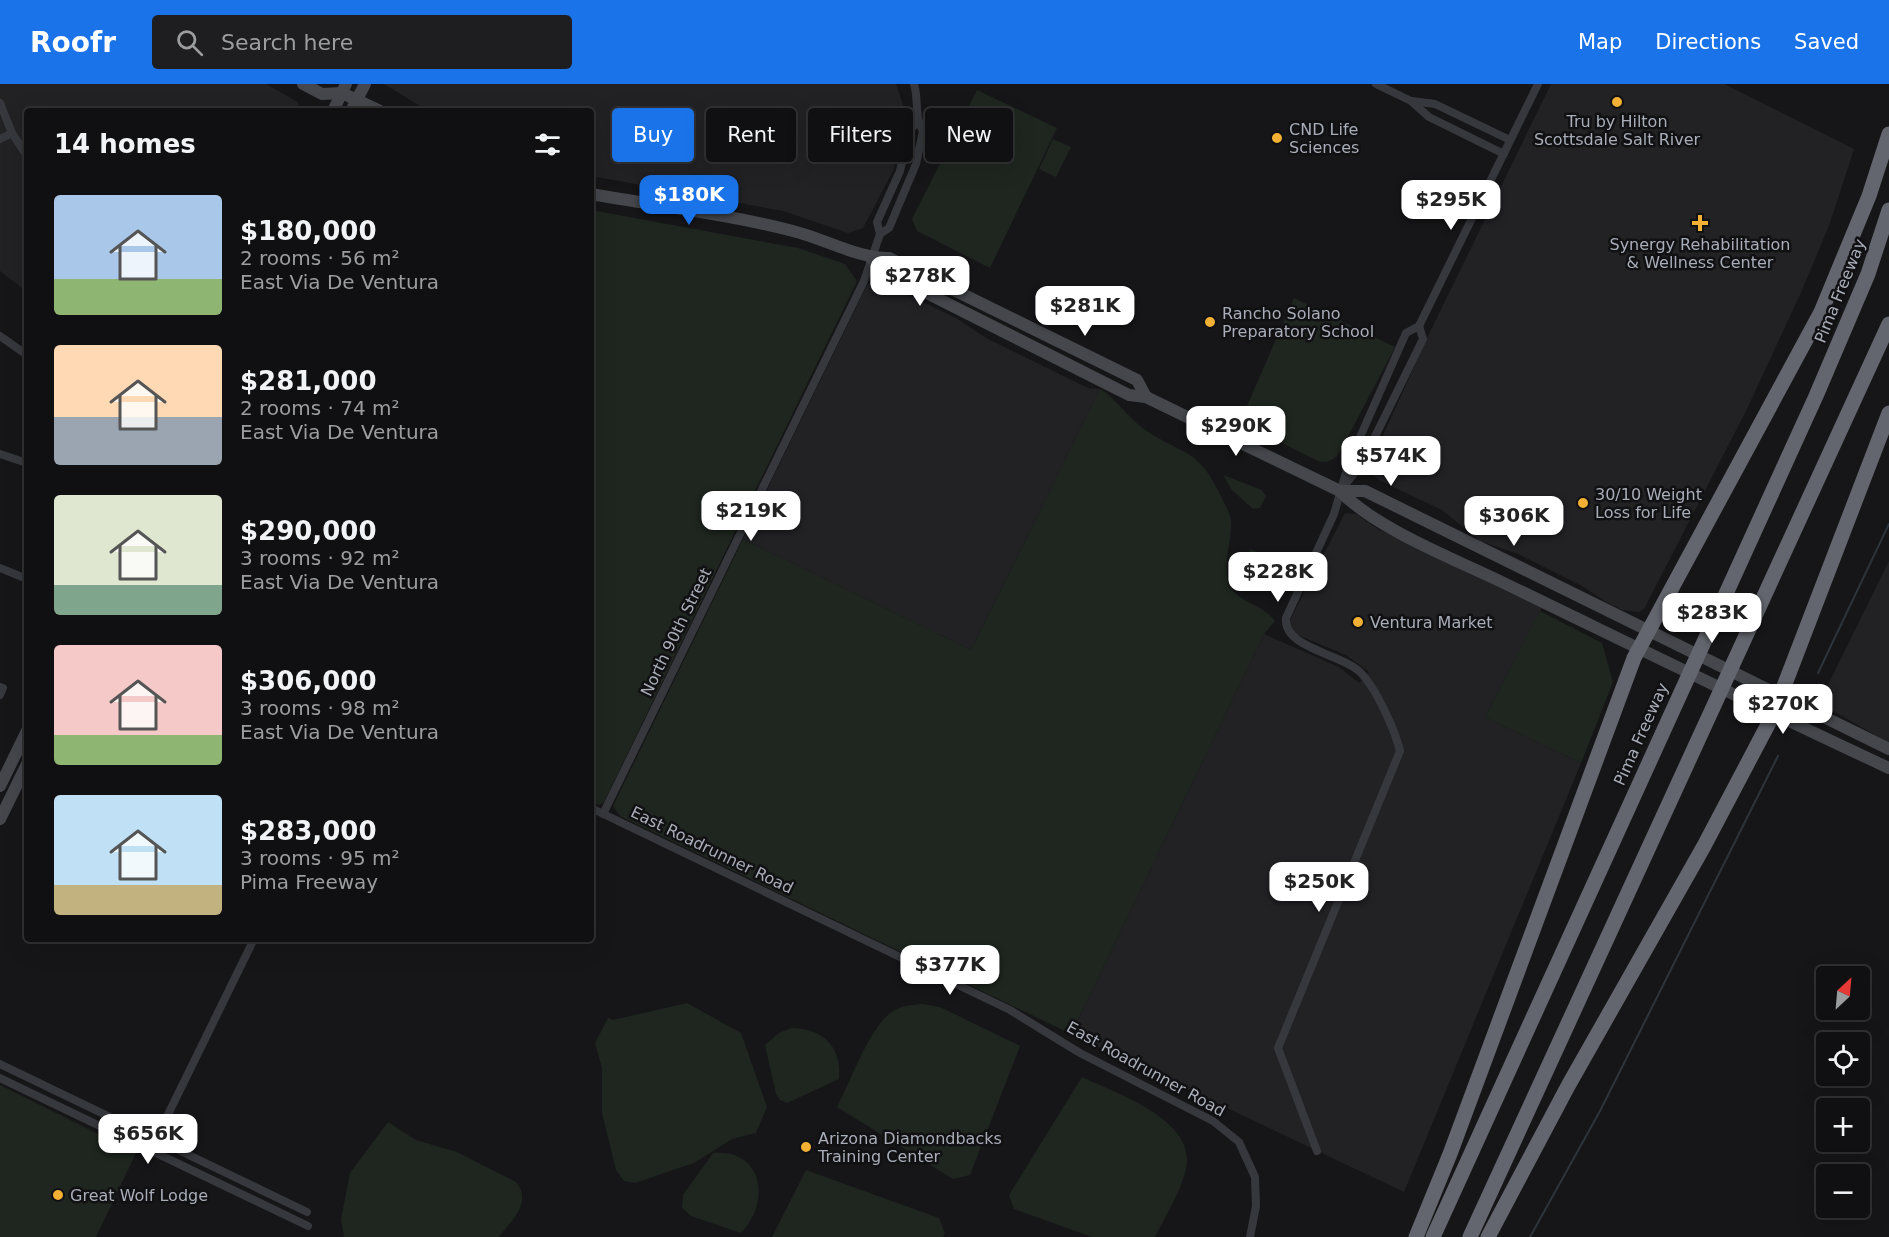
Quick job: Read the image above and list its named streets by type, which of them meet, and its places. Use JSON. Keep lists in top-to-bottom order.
{
  "streets": {
    "highway": ["Pima Freeway"],
    "street": ["North 90th Street", "East Roadrunner Road"]
  },
  "crossings": [
    ["North 90th Street", "East Roadrunner Road"]
  ],
  "places": {
    "other": [
      "Tru by Hilton Scottsdale Salt River",
      "CND Life Sciences",
      "Rancho Solano Preparatory School",
      "30/10 Weight Loss for Life",
      "Ventura Market",
      "Arizona Diamondbacks Training Center",
      "Great Wolf Lodge"
    ],
    "health": ["Synergy Rehabilitation & Wellness Center"]
  },
  "north": "top right",
  "page": {
    "header": "Roofr",
    "search": "Search here",
    "nav": ["Map", "Directions", "Saved"],
    "chip": [
      "Buy",
      "Rent",
      "Filters",
      "New"
    ],
    "heading": "14 homes",
    "price": [
      "$180K",
      "$295K",
      "$278K",
      "$281K",
      "$290K",
      "$574K",
      "$219K",
      "$306K",
      "$228K",
      "$283K",
      "$270K",
      "$250K",
      "$377K",
      "$656K"
    ],
    "list": [
      {
        "name": "$180,000",
        "note": "2 rooms · 56 m² · East Via De Ventura"
      },
      {
        "name": "$281,000",
        "note": "2 rooms · 74 m² · East Via De Ventura"
      },
      {
        "name": "$290,000",
        "note": "3 rooms · 92 m² · East Via De Ventura"
      },
      {
        "name": "$306,000",
        "note": "3 rooms · 98 m² · East Via De Ventura"
      },
      {
        "name": "$283,000",
        "note": "3 rooms · 95 m² · Pima Freeway"
      }
    ],
    "map_buttons": ["+", "−"]
  }
}
